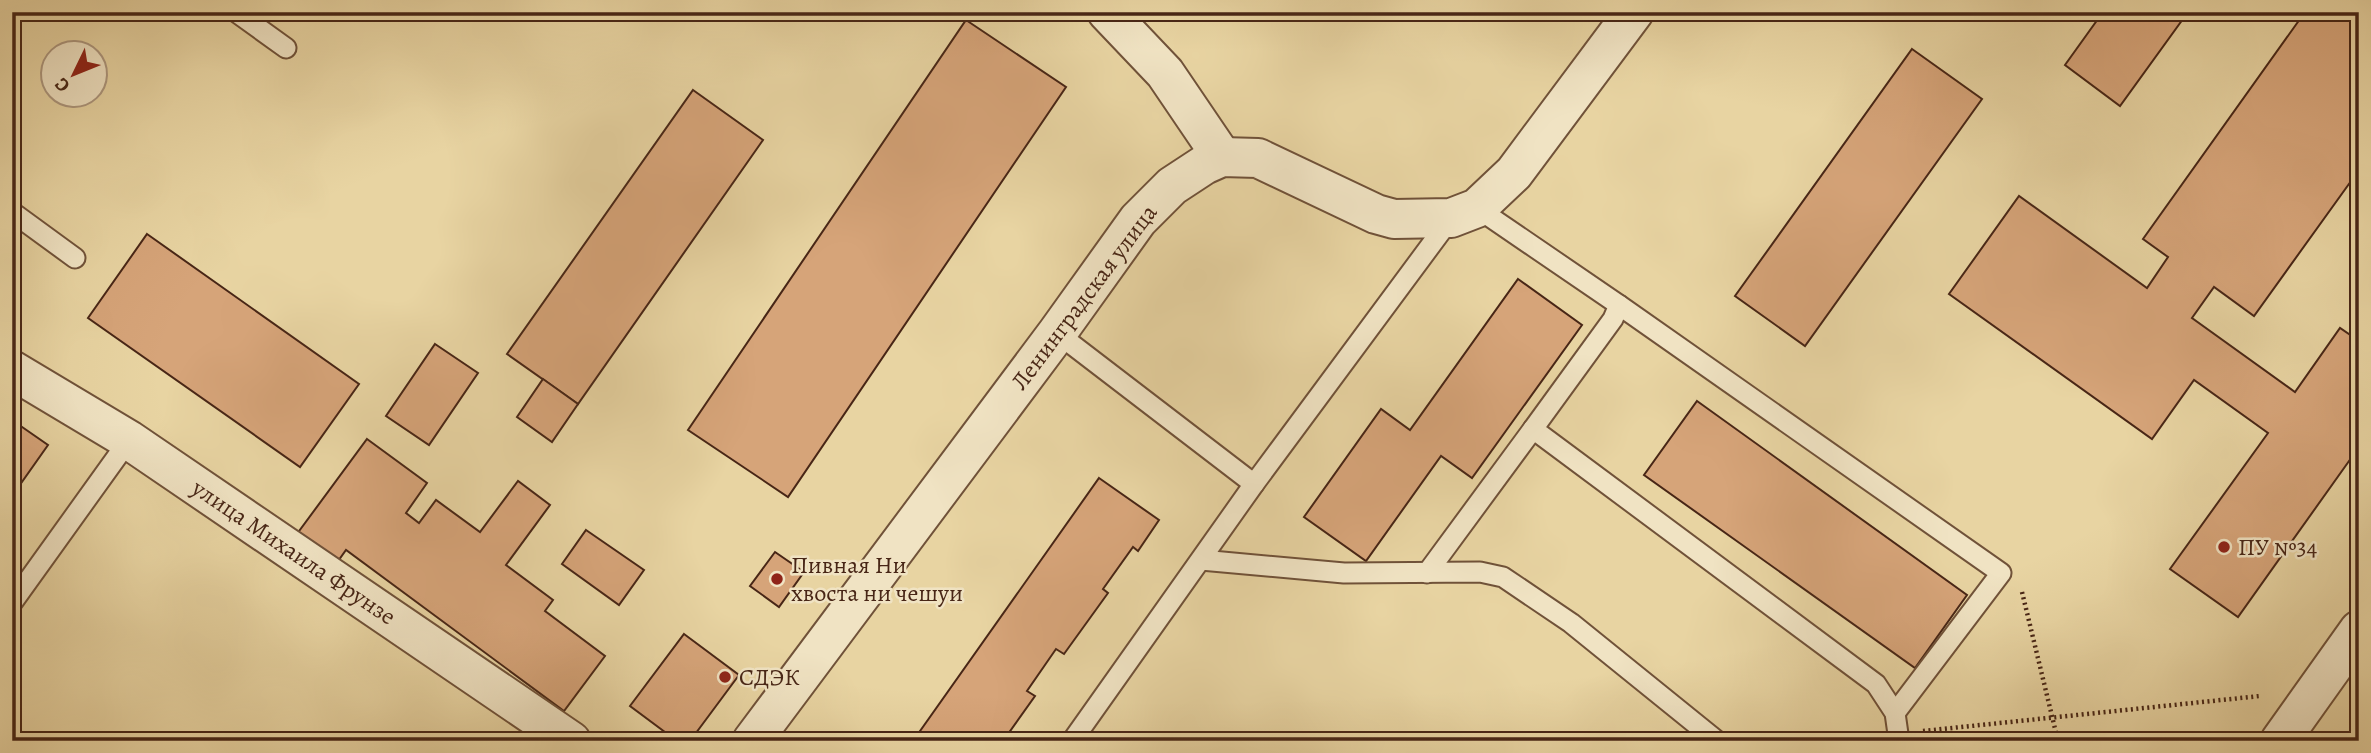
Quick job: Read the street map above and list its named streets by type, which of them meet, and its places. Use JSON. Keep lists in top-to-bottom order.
{
  "streets": {
    "street": ["Ленинградская улица", "улица Михаила Фрунзе"]
  },
  "places": ["ПУ №34", "Пивная Ни хвоста ни чешуи", "СДЭК"],
  "north": "bottom left"
}
